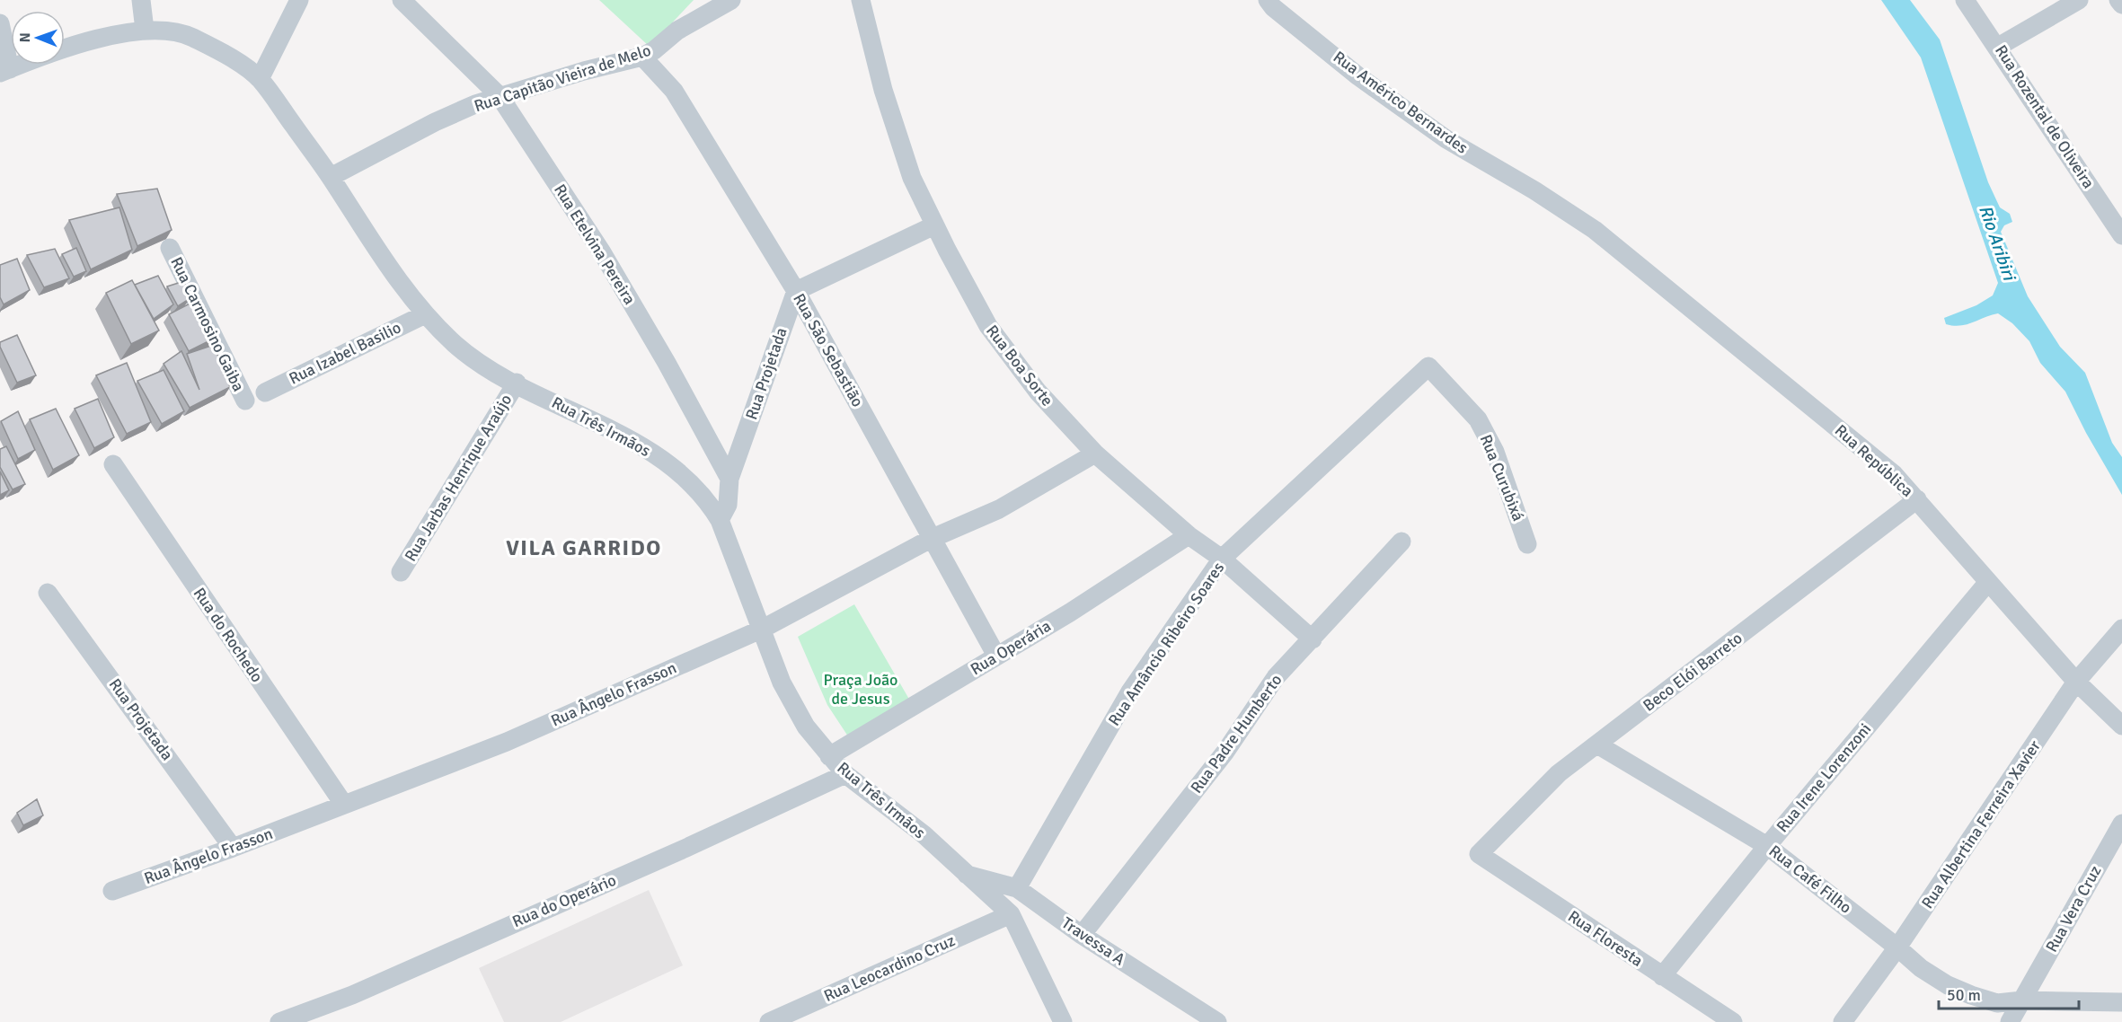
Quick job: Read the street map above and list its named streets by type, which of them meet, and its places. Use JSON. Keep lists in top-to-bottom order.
{
  "streets": {
    "street": [
      "Rua Capitão Vieira de Melo",
      "Rua Américo Bernardes",
      "Rua Rozental de Oliveira",
      "Rua Etelvina Pereira",
      "Rua Carmosino Gaiba",
      "Rua São Sebastião",
      "Rua Izabel Basilio",
      "Rua Boa Sorte",
      "Rua Projetada",
      "Rua Três Irmãos",
      "Rua República",
      "Rua Jarbas Henrique Araújo",
      "Rua Curubixá",
      "Rua do Rochedo",
      "Rua Amâncio Ribeiro Soares",
      "Rua Operária",
      "Beco Elói Barreto",
      "Rua Ângelo Frasson",
      "Rua Padre Humberto",
      "Rua Irene Lorenzoni",
      "Rua Albertina Ferreira Xavier",
      "Rua Café Filho",
      "Rua do Operário",
      "Rua Vera Cruz",
      "Rua Floresta",
      "Travessa A",
      "Rua Leocardino Cruz"
    ]
  },
  "crossings": [
    ["Rua Capitão Vieira de Melo", "Rua Etelvina Pereira"],
    ["Rua Capitão Vieira de Melo", "Rua São Sebastião"],
    ["Rua Capitão Vieira de Melo", "Rua Três Irmãos"],
    ["Rua Américo Bernardes", "Rua República"],
    ["Rua Etelvina Pereira", "Rua Projetada"],
    ["Rua São Sebastião", "Rua Projetada"],
    ["Rua São Sebastião", "Rua Operária"],
    ["Rua São Sebastião", "Rua Ângelo Frasson"],
    ["Rua Izabel Basilio", "Rua Três Irmãos"],
    ["Rua Boa Sorte", "Rua Amâncio Ribeiro Soares"],
    ["Rua Boa Sorte", "Rua Operária"],
    ["Rua Boa Sorte", "Rua Ângelo Frasson"],
    ["Rua Boa Sorte", "Rua Padre Humberto"],
    ["Rua Projetada", "Rua Ângelo Frasson"],
    ["Rua Três Irmãos", "Rua Jarbas Henrique Araújo"],
    ["Rua Três Irmãos", "Rua Operária"],
    ["Rua Três Irmãos", "Rua Ângelo Frasson"],
    ["Rua Três Irmãos", "Rua do Operário"],
    ["Rua Três Irmãos", "Travessa A"],
    ["Rua Três Irmãos", "Rua Leocardino Cruz"],
    ["Rua República", "Beco Elói Barreto"],
    ["Rua República", "Rua Irene Lorenzoni"],
    ["Rua República", "Rua Albertina Ferreira Xavier"],
    ["Rua Curubixá", "Rua Amâncio Ribeiro Soares"],
    ["Rua do Rochedo", "Rua Ângelo Frasson"],
    ["Rua Amâncio Ribeiro Soares", "Travessa A"],
    ["Beco Elói Barreto", "Rua Café Filho"],
    ["Beco Elói Barreto", "Rua Floresta"],
    ["Rua Padre Humberto", "Travessa A"],
    ["Rua Irene Lorenzoni", "Rua Café Filho"],
    ["Rua Irene Lorenzoni", "Rua Floresta"],
    ["Rua Albertina Ferreira Xavier", "Rua Café Filho"],
    ["Rua Café Filho", "Rua Vera Cruz"]
  ],
  "districts": ["VILA GARRIDO"],
  "water": ["Rio Aribiri"],
  "parks": ["Praça João de Jesus"],
  "scale_bar": "50 m",
  "north": "left"
}
